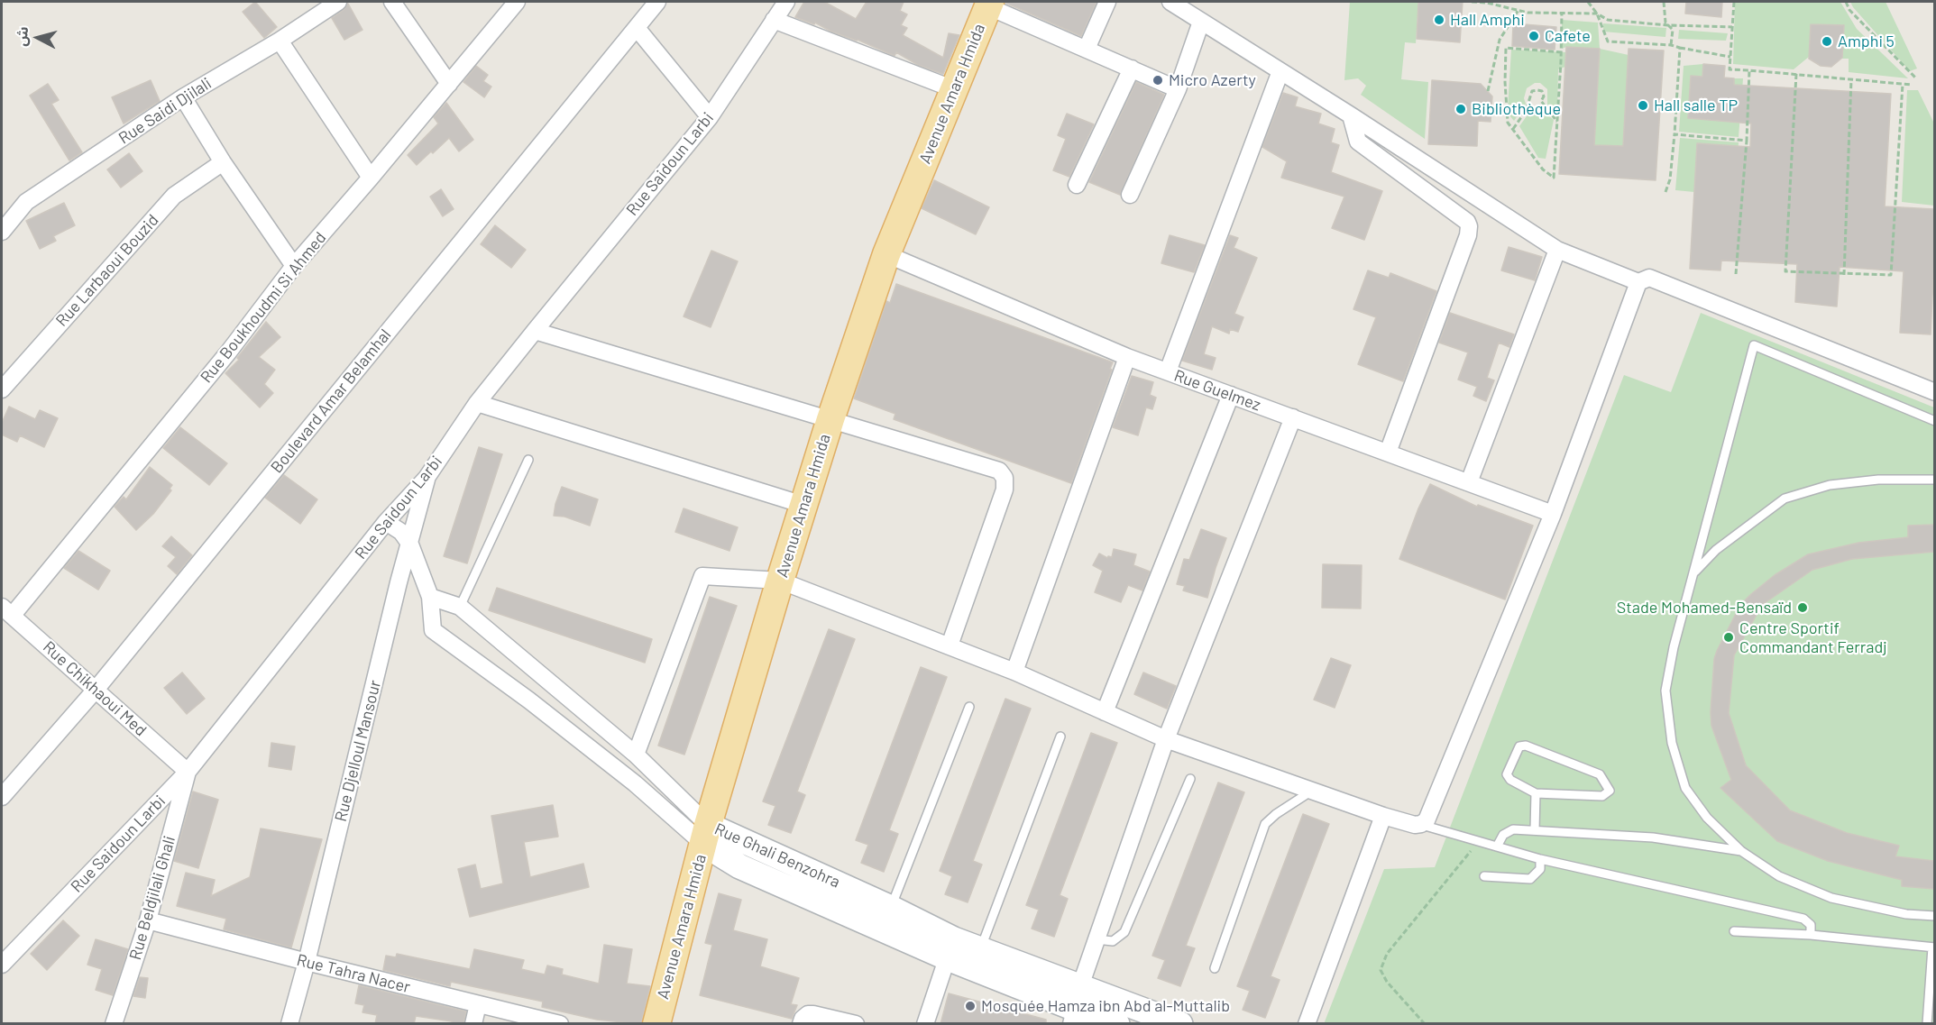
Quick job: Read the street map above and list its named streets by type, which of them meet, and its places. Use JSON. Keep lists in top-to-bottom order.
{
  "streets": {
    "main road": ["Avenue Amara Hmida", "Rue Ghali Benzohra"],
    "street": [
      "Rue Saidi Djilali",
      "Rue Saidoun Larbi",
      "Rue Larbaoui Bouzid",
      "Rue Boukhoudmi Si Ahmed",
      "Rue Guelmez",
      "Boulevard Amar Belamhal",
      "Rue Chikhaoui Med",
      "Rue Djelloul Mansour",
      "Rue Beldjilali Ghali",
      "Rue Tahra Nacer"
    ]
  },
  "crossings": [
    ["Avenue Amara Hmida", "Rue Guelmez"],
    ["Avenue Amara Hmida", "Rue Ghali Benzohra"],
    ["Rue Saidoun Larbi", "Rue Chikhaoui Med"],
    ["Rue Saidoun Larbi", "Rue Djelloul Mansour"],
    ["Rue Saidoun Larbi", "Rue Beldjilali Ghali"],
    ["Rue Boukhoudmi Si Ahmed", "Rue Chikhaoui Med"],
    ["Boulevard Amar Belamhal", "Rue Chikhaoui Med"],
    ["Rue Chikhaoui Med", "Rue Beldjilali Ghali"],
    ["Rue Djelloul Mansour", "Rue Ghali Benzohra"],
    ["Rue Djelloul Mansour", "Rue Tahra Nacer"],
    ["Rue Beldjilali Ghali", "Rue Tahra Nacer"]
  ],
  "places": [
    "Hall Amphi",
    "Cafete",
    "Amphi 5",
    "Micro Azerty",
    "Hall salle TP",
    "Bibliothèque",
    "Stade Mohamed-Bensaïd",
    "Centre Sportif Commandant Ferradj",
    "Mosquée Hamza ibn Abd al-Muttalib"
  ],
  "north": "left"
}
